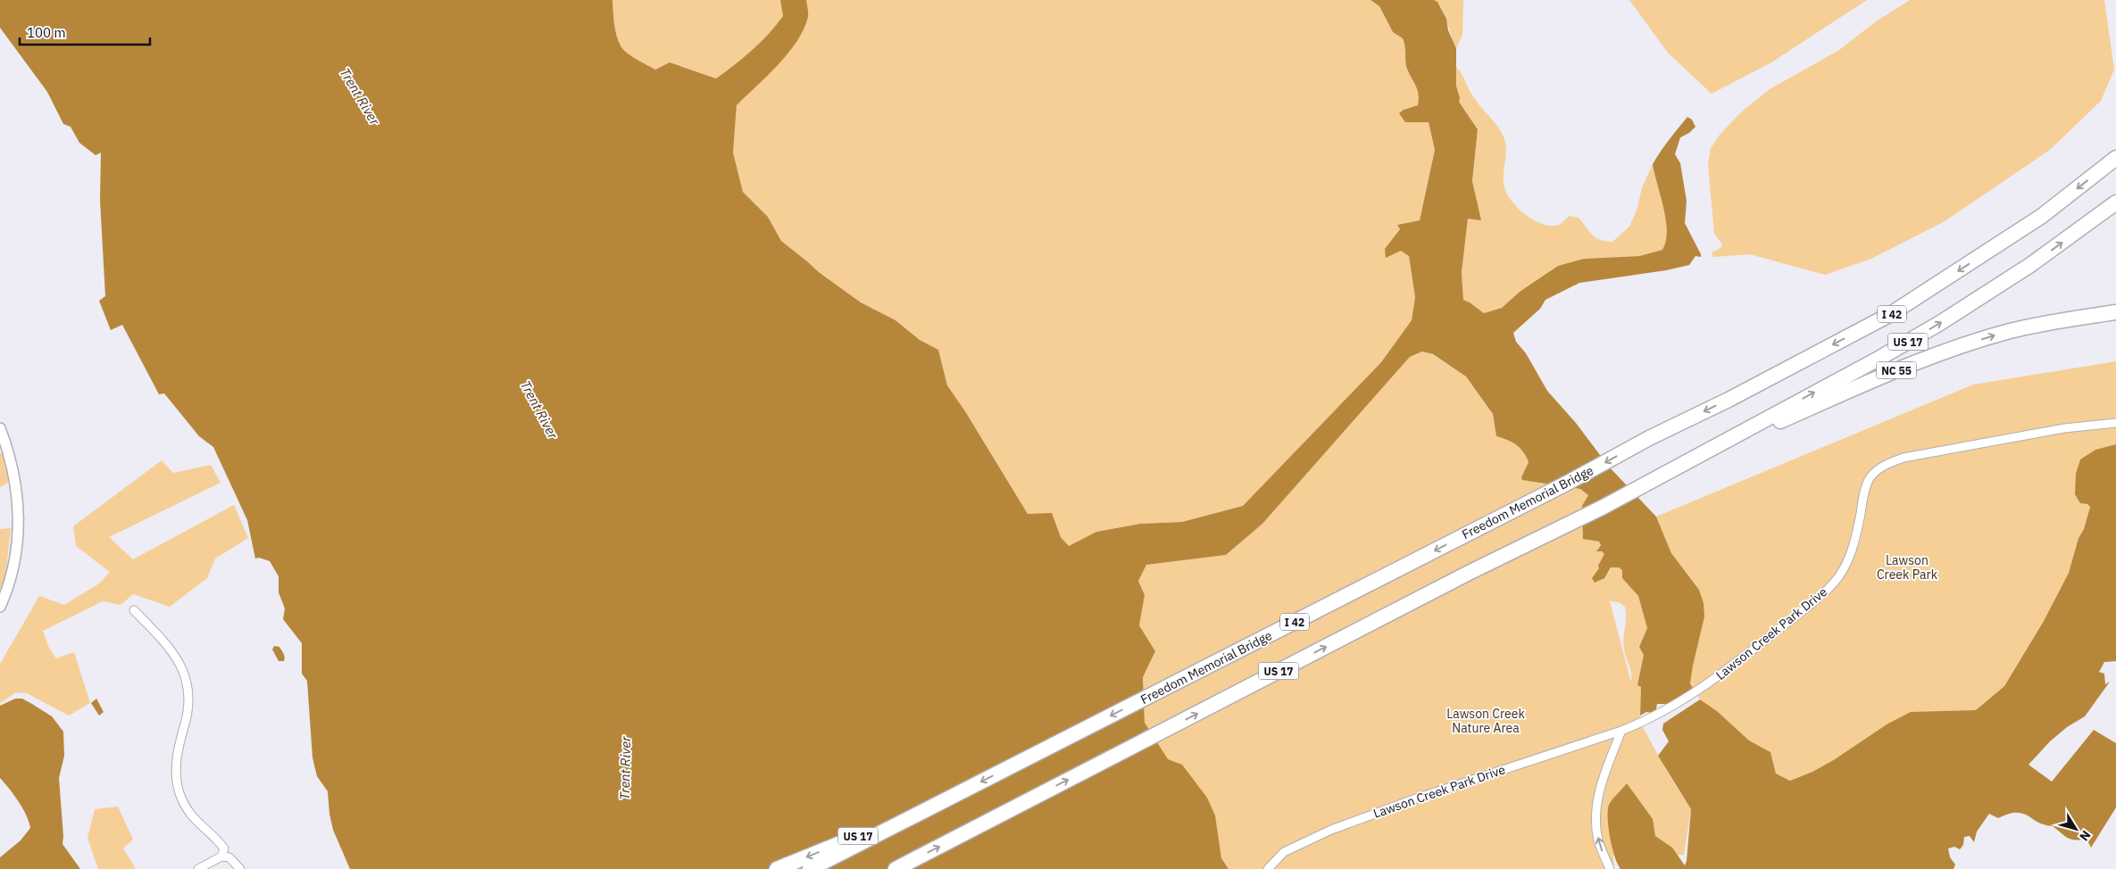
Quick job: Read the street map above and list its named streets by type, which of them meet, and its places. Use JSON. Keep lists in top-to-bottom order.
{
  "streets": {
    "highway": [
      "I 42",
      "US 17",
      "NC 55",
      "Freedom Memorial Bridge"
    ],
    "street": ["Lawson Creek Park Drive"]
  },
  "crossings": [
    ["US 17", "NC 55"],
    ["US 17", "Freedom Memorial Bridge"]
  ],
  "water": ["Trent River"],
  "parks": ["Lawson Creek Park", "Lawson Creek Nature Area"],
  "scale_bar": "100 m",
  "north": "bottom right"
}
